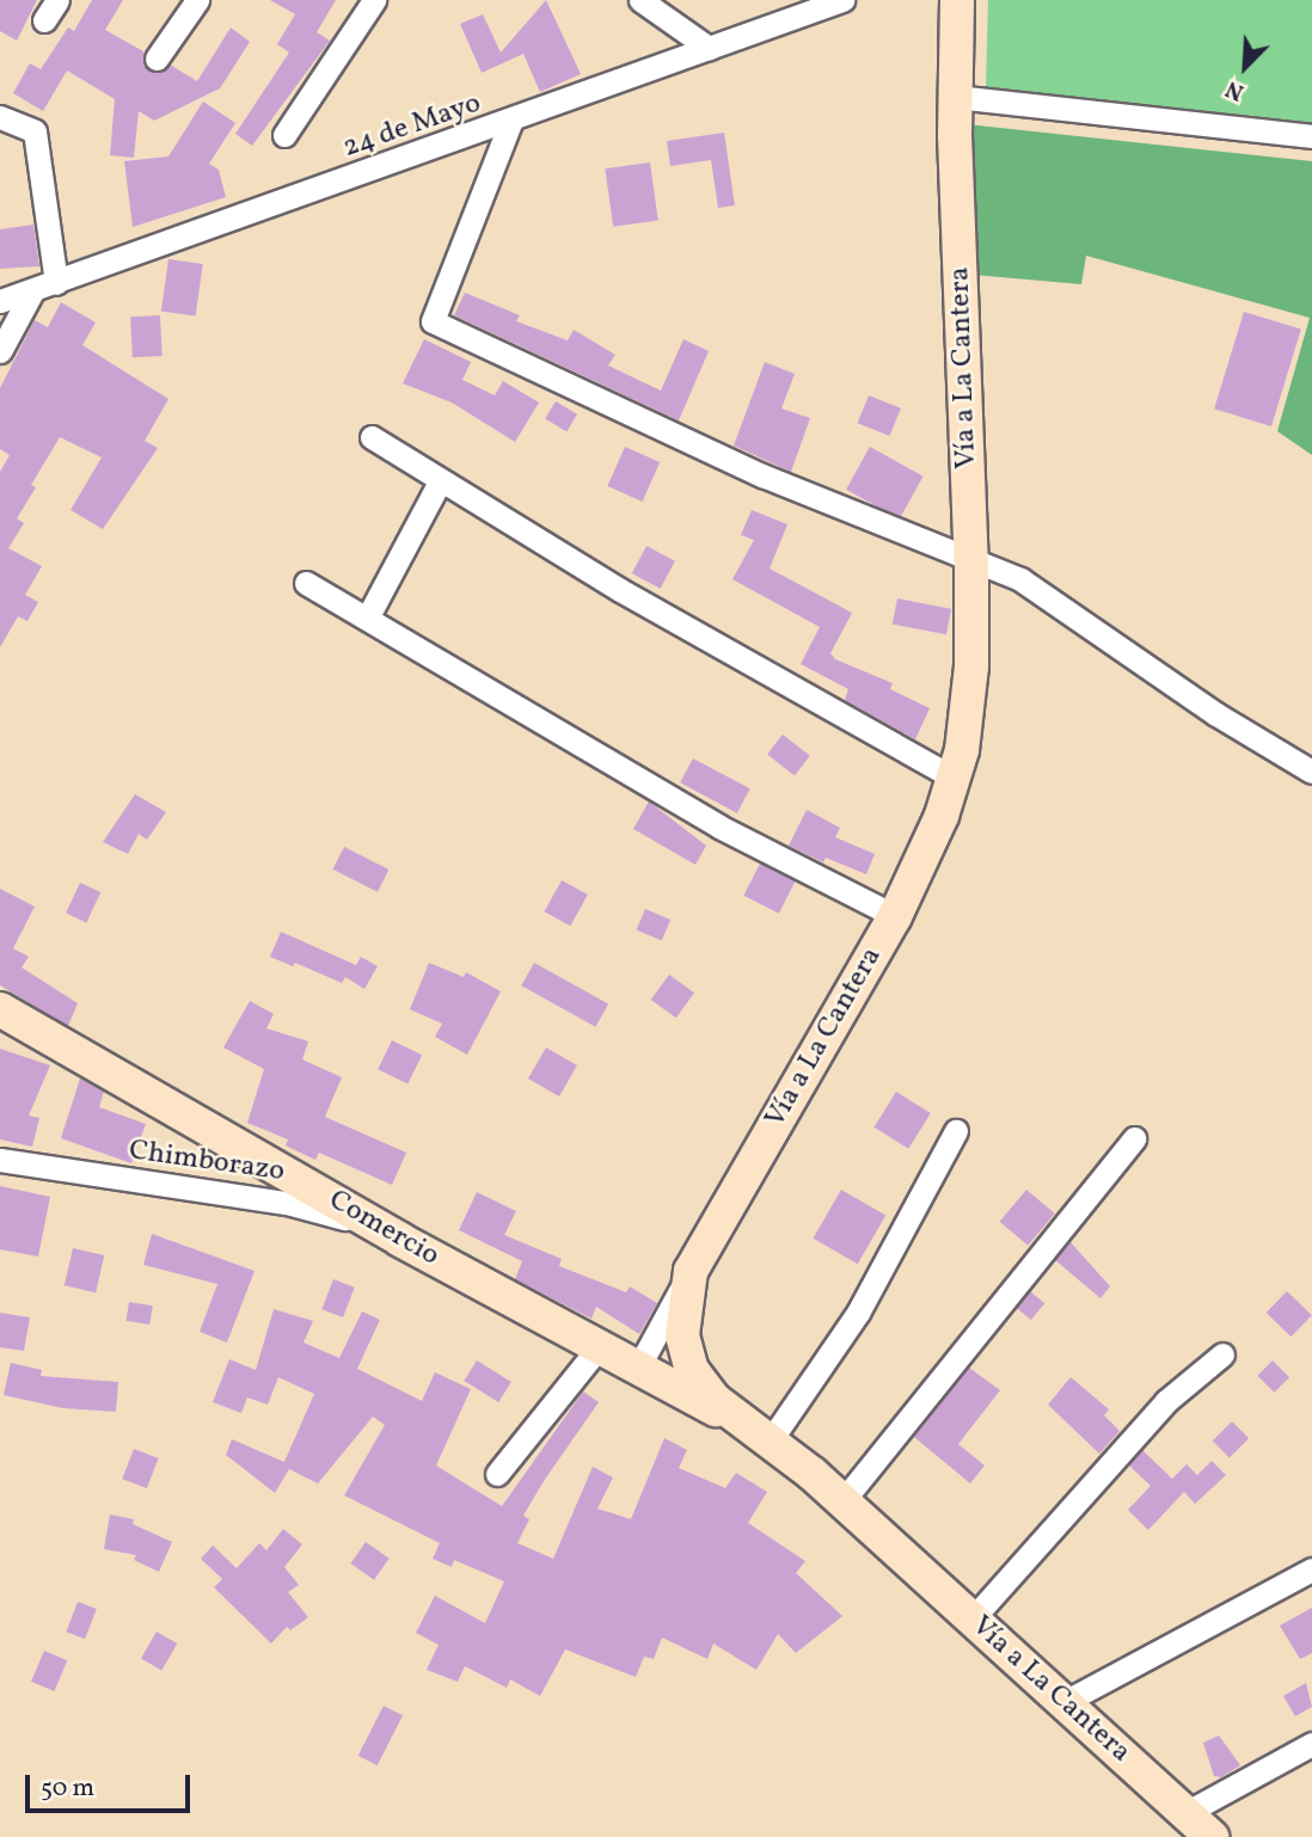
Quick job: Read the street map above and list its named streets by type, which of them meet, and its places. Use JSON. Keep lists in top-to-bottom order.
{
  "streets": {
    "main road": ["Vía a La Cantera", "Comercio"],
    "street": ["24 de Mayo", "Chimborazo"]
  },
  "crossings": [
    ["Vía a La Cantera", "Comercio"],
    ["Chimborazo", "Comercio"]
  ],
  "scale_bar": "50 m",
  "north": "bottom left"
}
